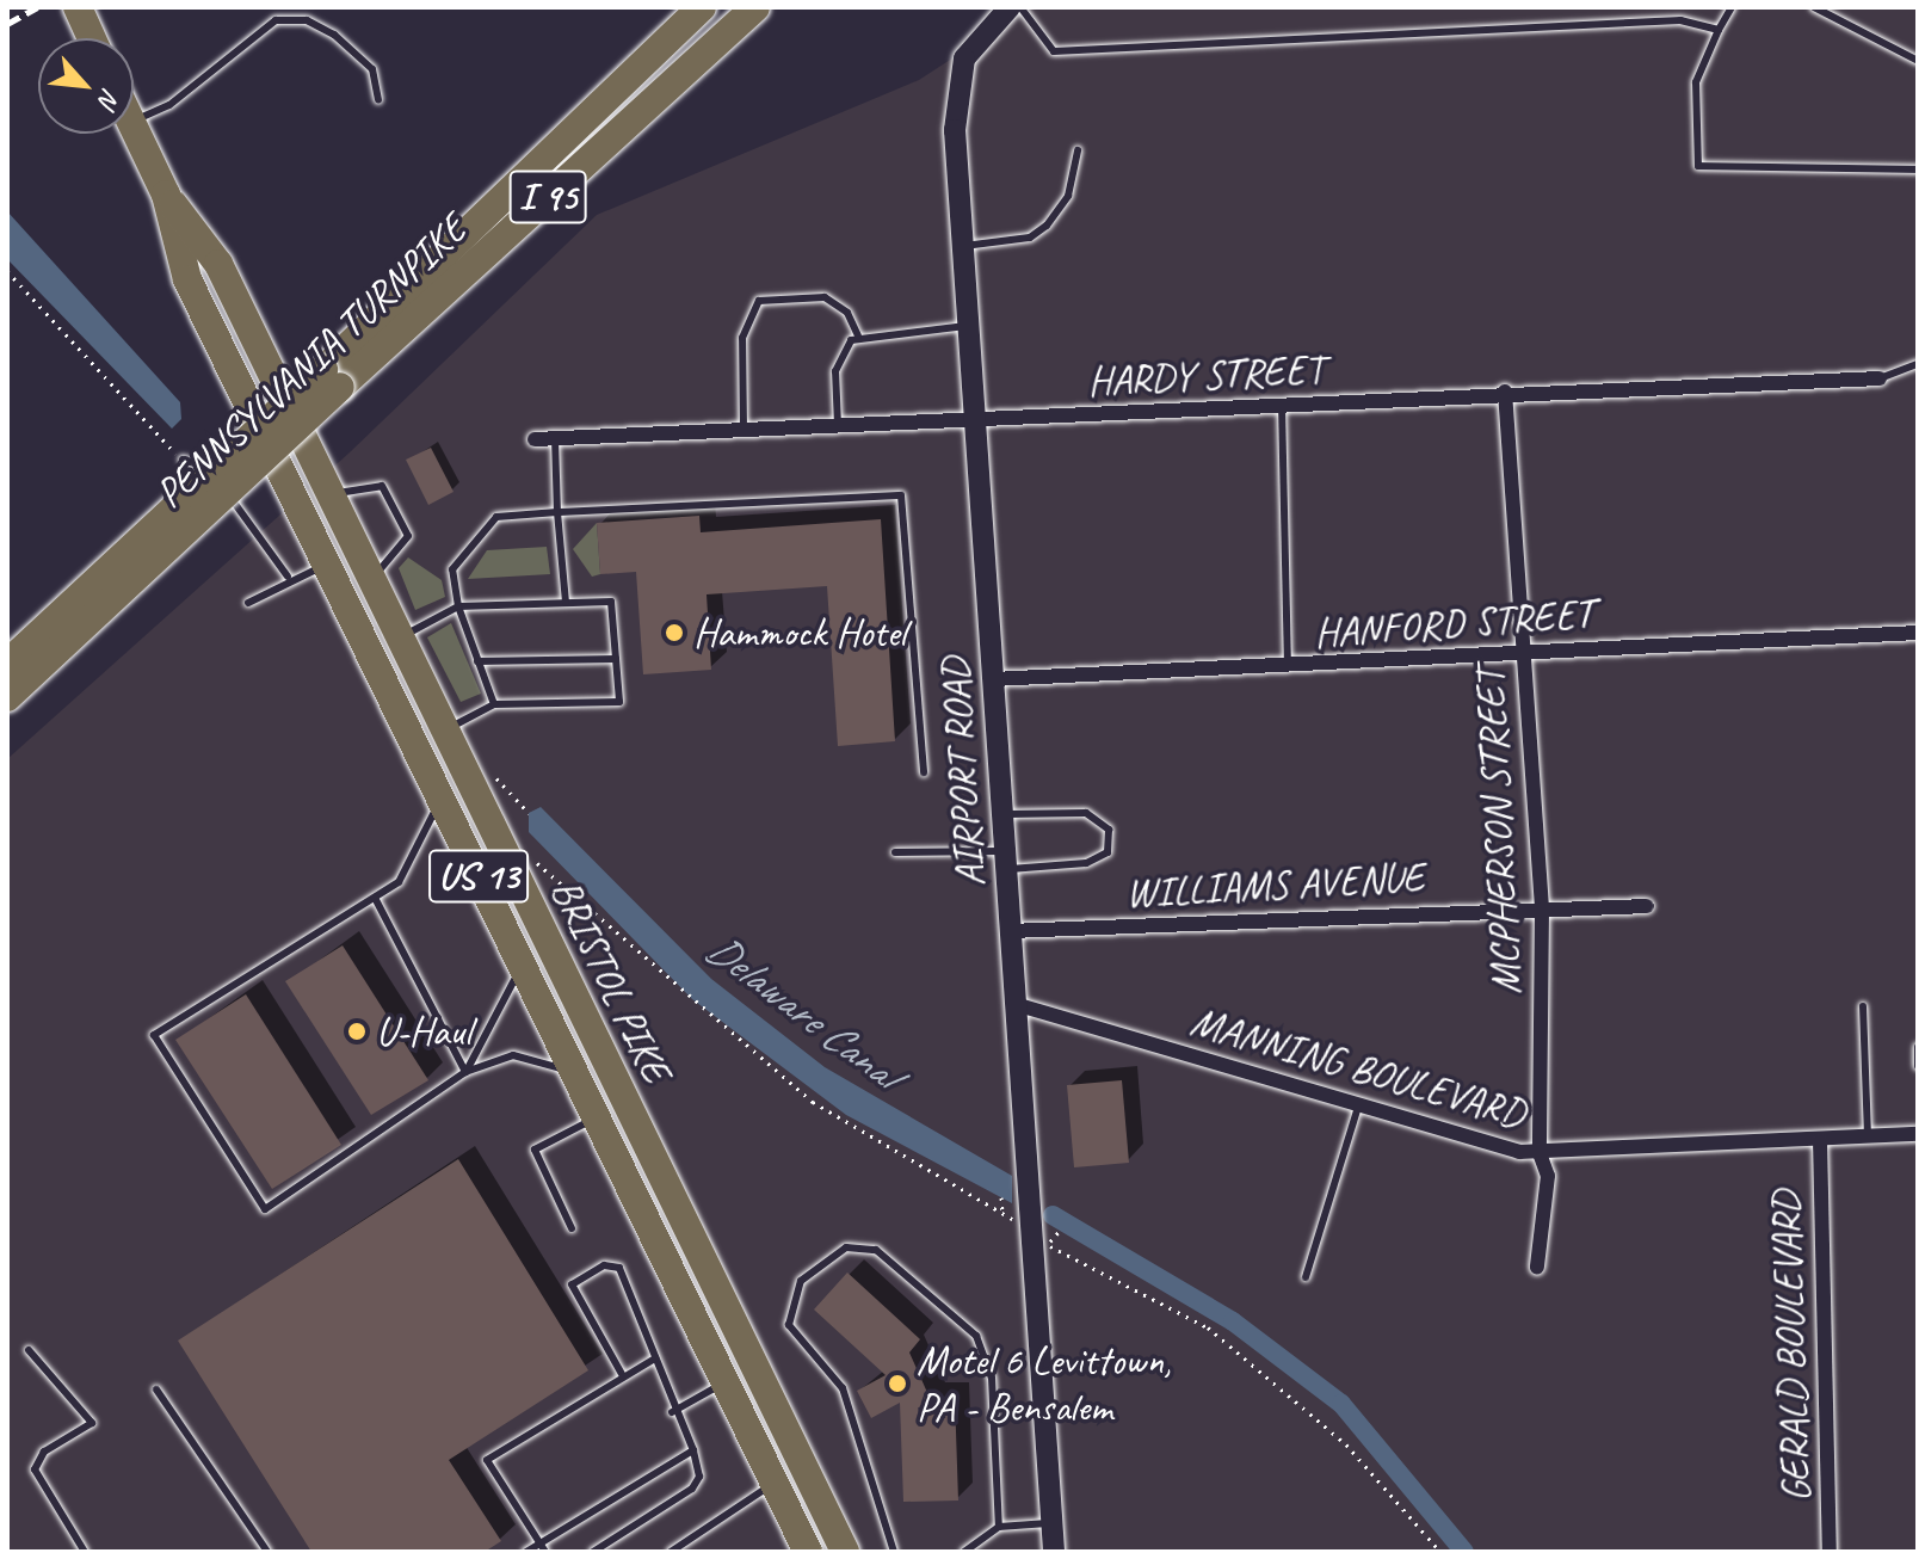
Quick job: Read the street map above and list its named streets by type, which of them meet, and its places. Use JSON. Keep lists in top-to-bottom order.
{
  "streets": {
    "highway": [
      "I 95",
      "PENNSYLVANIA TURNPIKE",
      "US 13",
      "BRISTOL PIKE"
    ],
    "street": [
      "HARDY STREET",
      "HANFORD STREET",
      "AIRPORT ROAD",
      "MCPHERSON STREET",
      "WILLIAMS AVENUE",
      "MANNING BOULEVARD",
      "GERALD BOULEVARD"
    ]
  },
  "crossings": [
    ["HARDY STREET", "AIRPORT ROAD"],
    ["HARDY STREET", "MCPHERSON STREET"],
    ["HANFORD STREET", "AIRPORT ROAD"],
    ["HANFORD STREET", "MCPHERSON STREET"],
    ["AIRPORT ROAD", "WILLIAMS AVENUE"],
    ["AIRPORT ROAD", "MANNING BOULEVARD"],
    ["MCPHERSON STREET", "WILLIAMS AVENUE"],
    ["MCPHERSON STREET", "MANNING BOULEVARD"],
    ["MANNING BOULEVARD", "GERALD BOULEVARD"]
  ],
  "water": ["Delaware Canal"],
  "places": ["Hammock Hotel", "U-Haul", "Motel 6 Levittown, PA - Bensalem"],
  "north": "bottom right"
}
